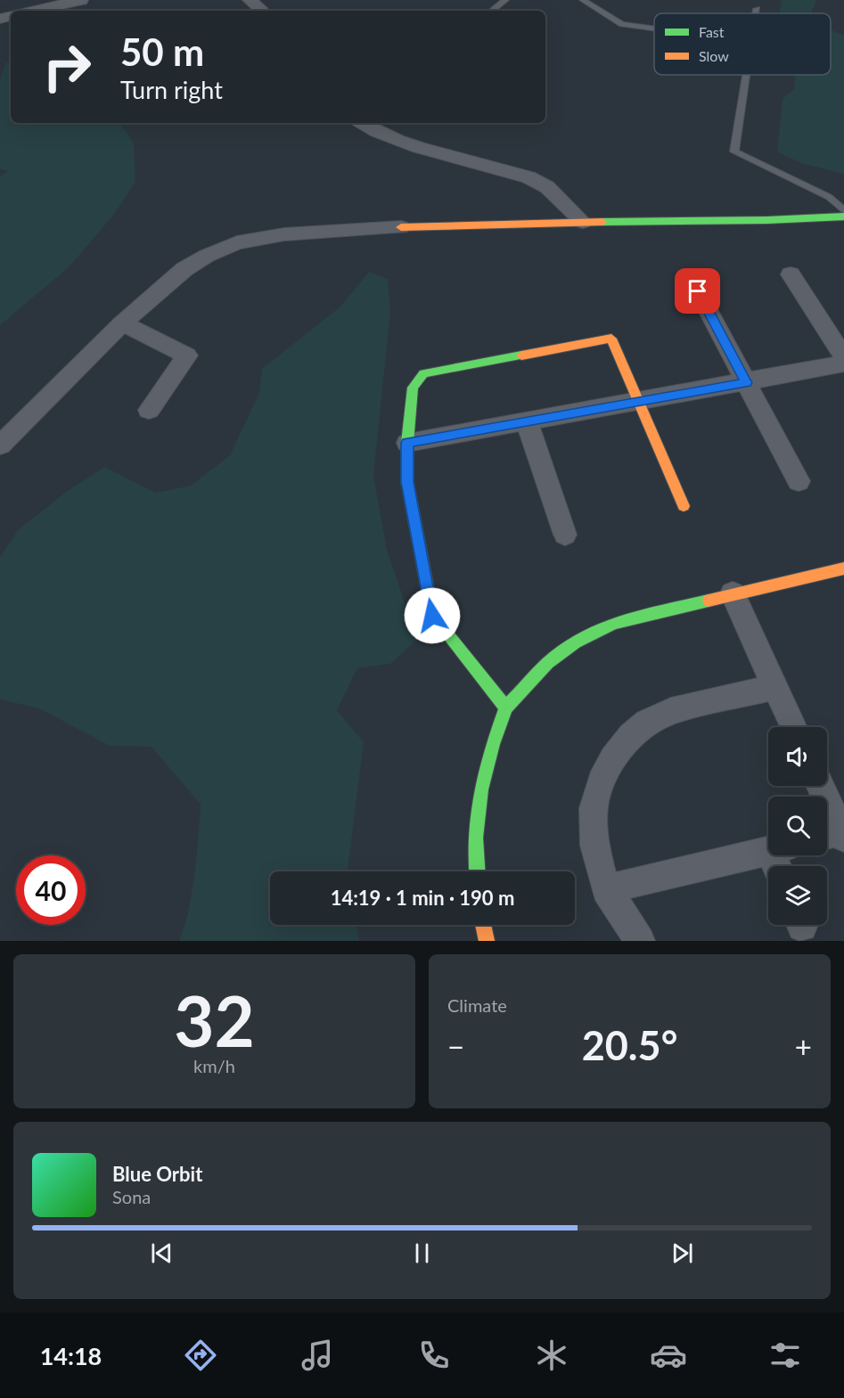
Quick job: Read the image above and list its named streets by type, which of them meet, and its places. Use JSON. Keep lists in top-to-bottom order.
{
  "legend": ["Fast", "Slow"],
  "page": {
    "turn": ["50 m", "Turn right"],
    "limit": "40",
    "trip": "14:19 · 1 min · 190 m",
    "tile": [
      ["32", "km/h"],
      "Climate"
    ],
    "heat": ["−", "20.5°", "+"],
    "song": ["Blue Orbit", "Sona"],
    "tabs": "14:18"
  }
}
